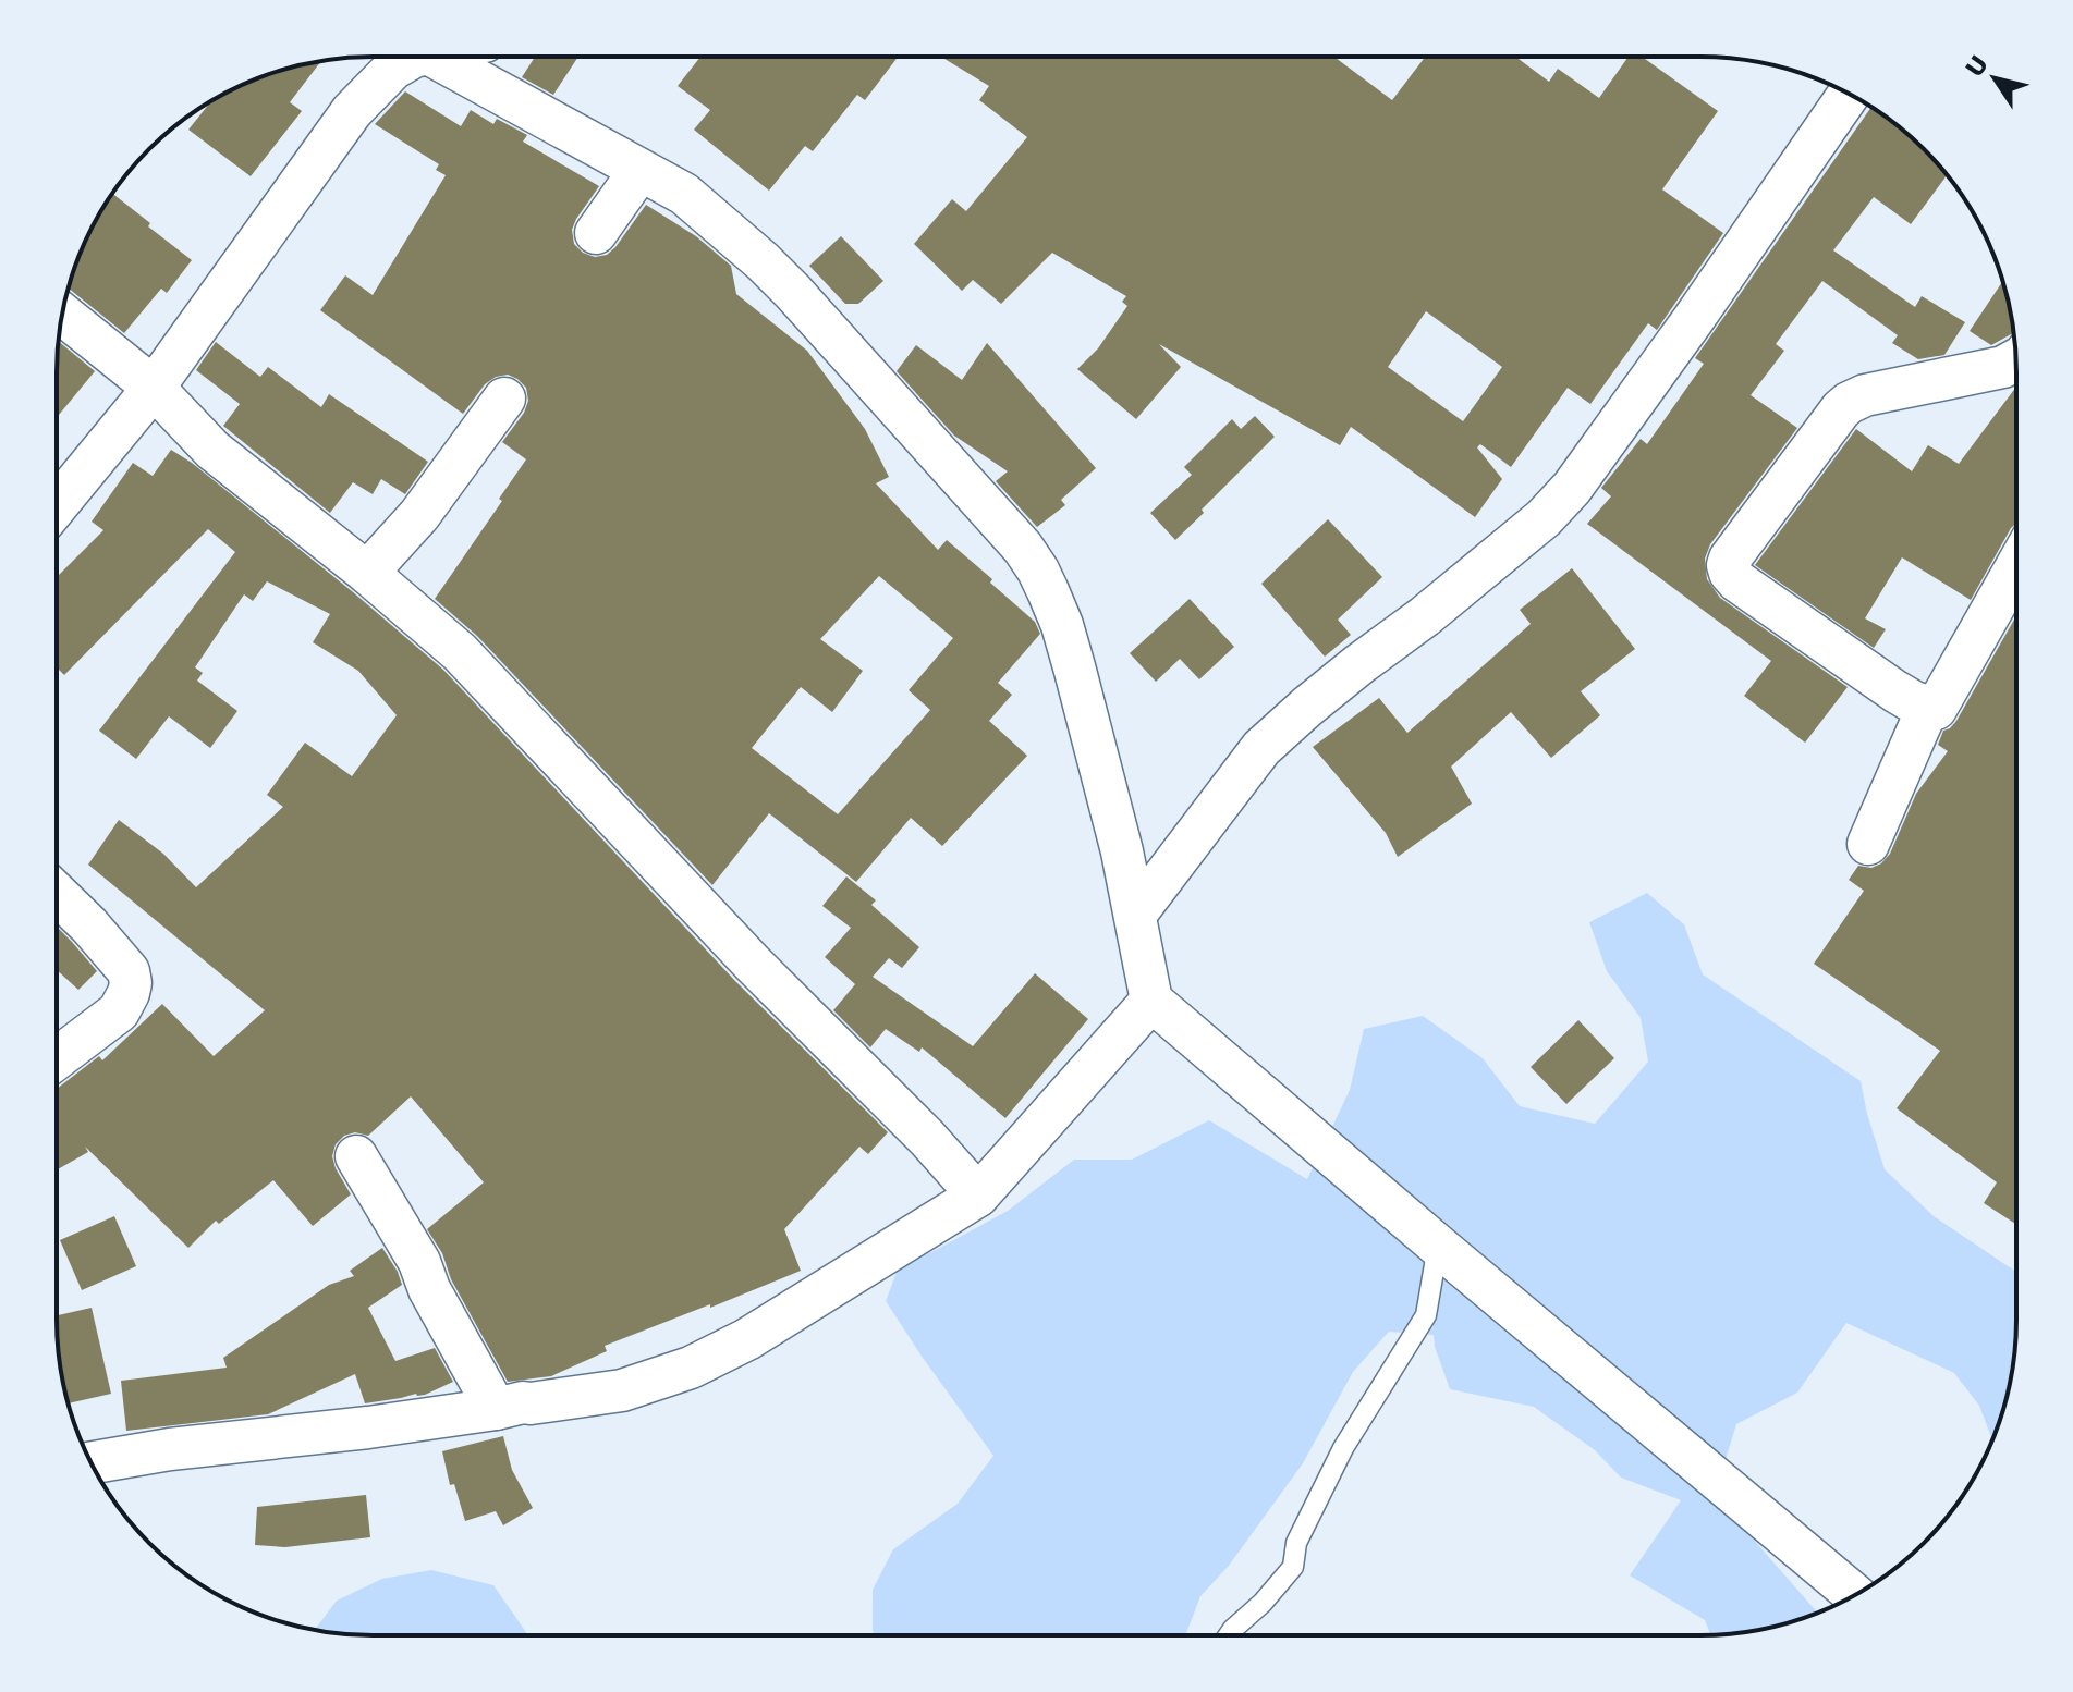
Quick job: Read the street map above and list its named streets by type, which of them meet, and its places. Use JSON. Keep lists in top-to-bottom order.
{
  "north": "top left"
}
